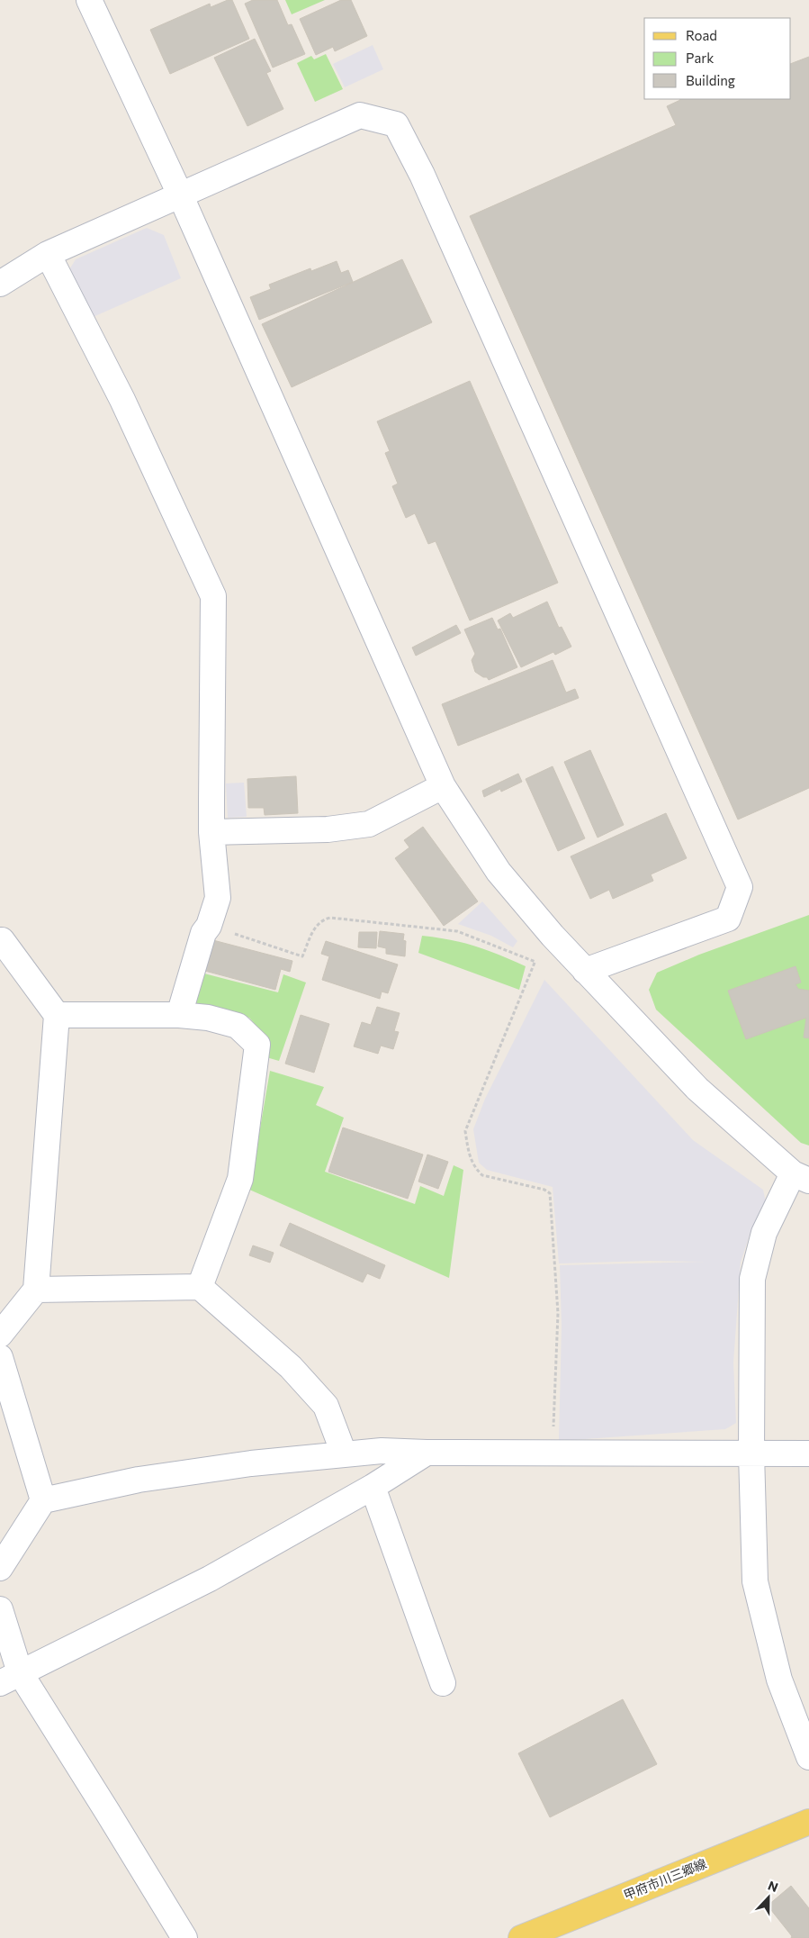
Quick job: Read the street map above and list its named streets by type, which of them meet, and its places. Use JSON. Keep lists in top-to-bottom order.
{
  "streets": {
    "main road": ["甲府市川三郷線"]
  },
  "legend": ["Road", "Park", "Building"],
  "north": "top"
}
